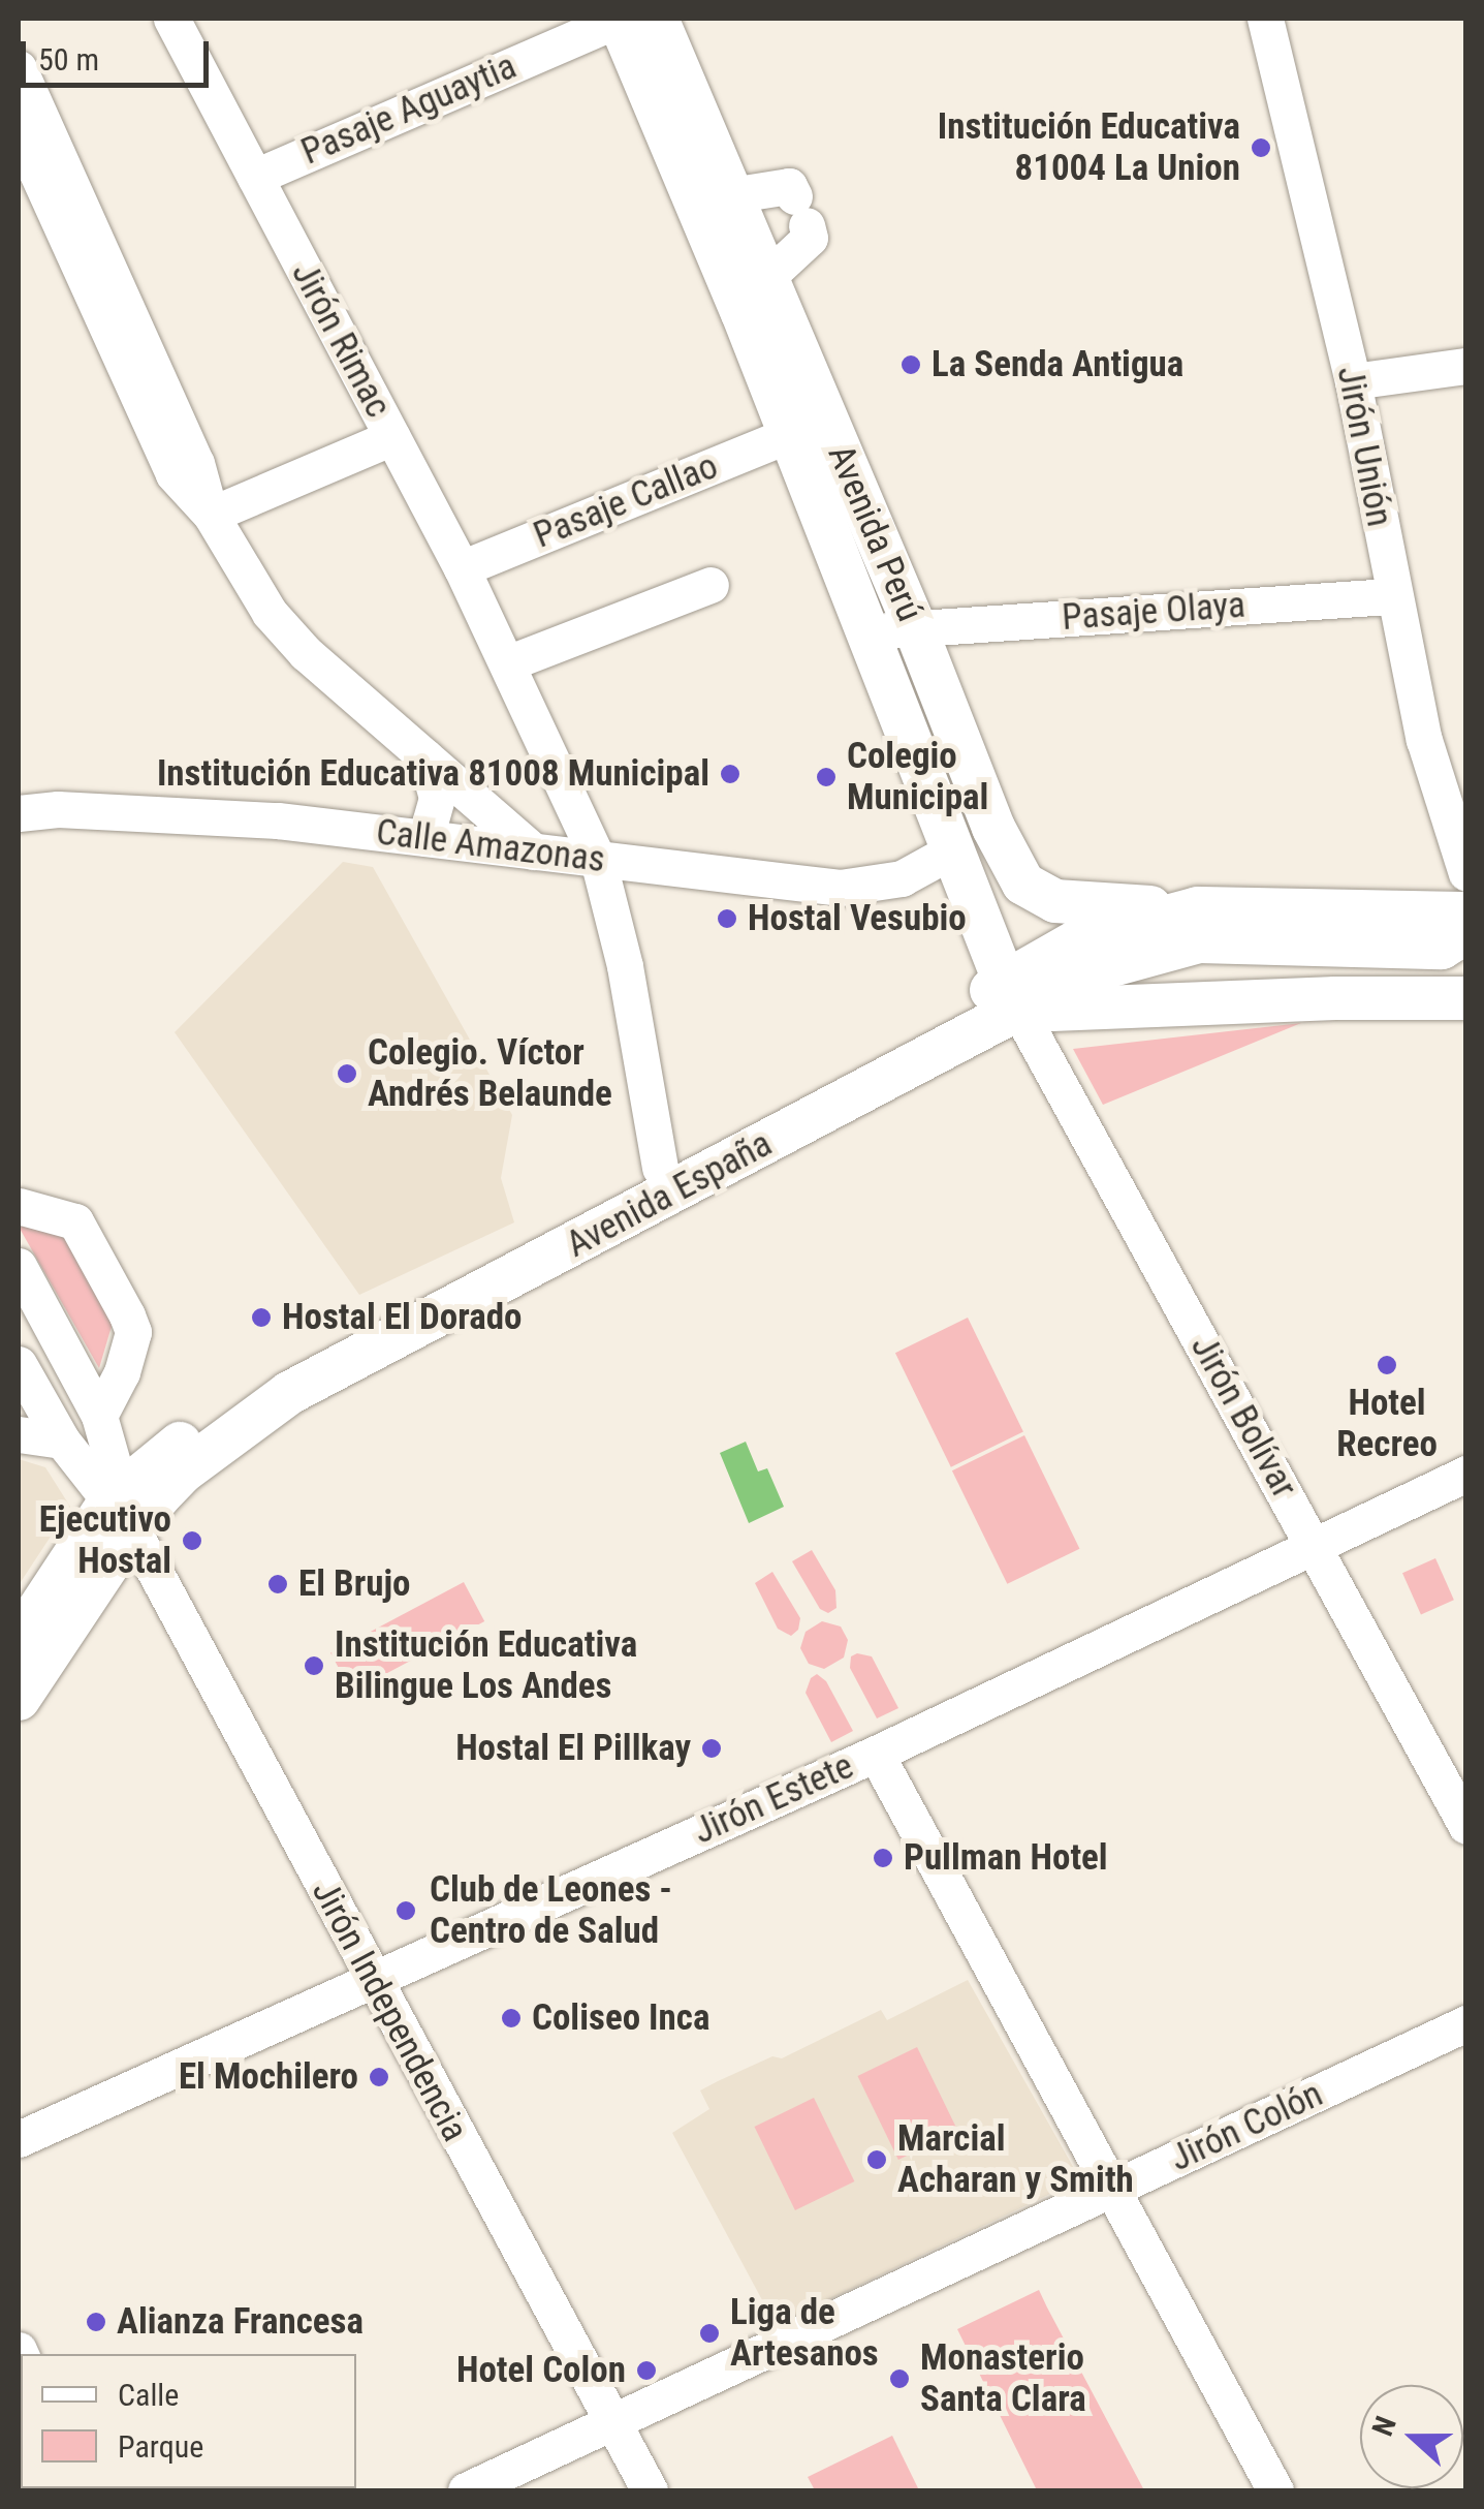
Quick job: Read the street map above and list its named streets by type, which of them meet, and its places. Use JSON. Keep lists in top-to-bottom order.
{
  "streets": {
    "main road": ["Avenida Perú", "Avenida España"],
    "street": [
      "Pasaje Aguaytia",
      "Jirón Rimac",
      "Jirón Unión",
      "Pasaje Callao",
      "Pasaje Olaya",
      "Calle Amazonas",
      "Jirón Bolívar",
      "Jirón Estete",
      "Jirón Independencia",
      "Jirón Colón"
    ]
  },
  "crossings": [
    ["Pasaje Aguaytia", "Jirón Rimac"],
    ["Pasaje Aguaytia", "Avenida Perú"],
    ["Jirón Rimac", "Pasaje Callao"],
    ["Jirón Rimac", "Calle Amazonas"],
    ["Jirón Rimac", "Avenida España"],
    ["Jirón Unión", "Pasaje Olaya"],
    ["Pasaje Callao", "Avenida Perú"],
    ["Avenida Perú", "Pasaje Olaya"],
    ["Avenida Perú", "Calle Amazonas"],
    ["Avenida Perú", "Avenida España"],
    ["Avenida Perú", "Jirón Bolívar"],
    ["Avenida España", "Jirón Bolívar"],
    ["Avenida España", "Jirón Independencia"],
    ["Jirón Bolívar", "Jirón Estete"],
    ["Jirón Estete", "Jirón Independencia"],
    ["Jirón Independencia", "Jirón Colón"]
  ],
  "places": [
    "Institución Educativa 81004 La Union",
    "La Senda Antigua",
    "Institución Educativa 81008 Municipal",
    "Colegio Municipal",
    "Hostal Vesubio",
    "Colegio. Víctor Andrés Belaunde",
    "Hostal El Dorado",
    "Hotel Recreo",
    "Ejecutivo Hostal",
    "El Brujo",
    "Institución Educativa Bilingue Los Andes",
    "Hostal El Pillkay",
    "Pullman Hotel",
    "Club de Leones - Centro de Salud",
    "Coliseo Inca",
    "El Mochilero",
    "Marcial Acharan y Smith",
    "Alianza Francesa",
    "Liga de Artesanos",
    "Hotel Colon",
    "Monasterio Santa Clara"
  ],
  "legend": ["Calle", "Parque"],
  "scale_bar": "50 m",
  "north": "left"
}
